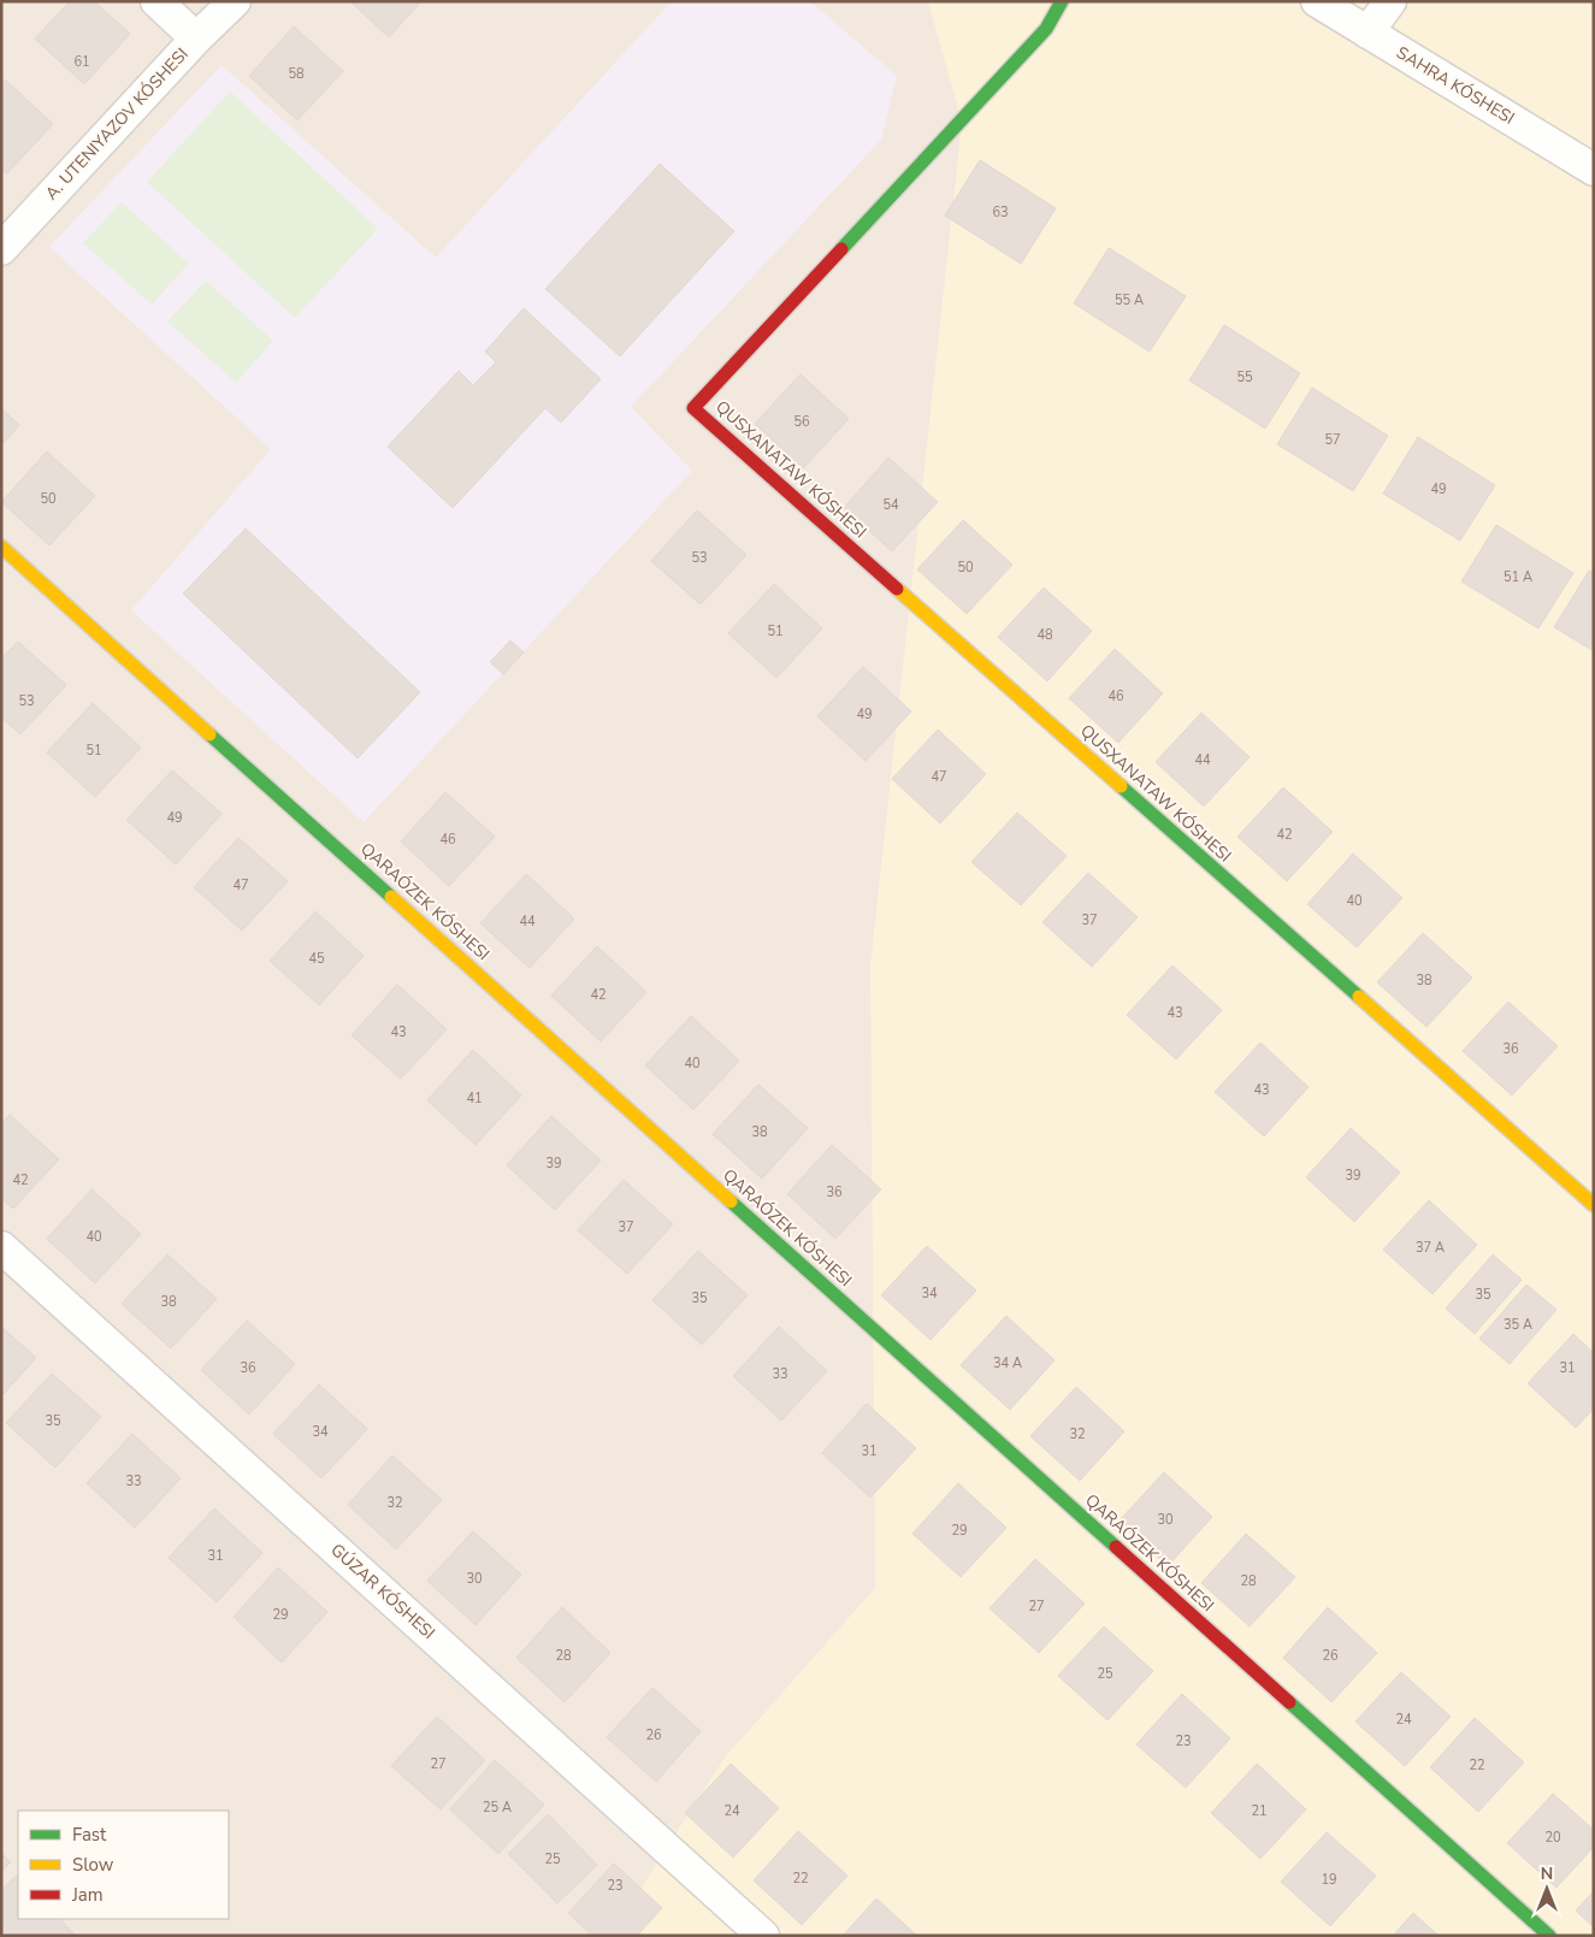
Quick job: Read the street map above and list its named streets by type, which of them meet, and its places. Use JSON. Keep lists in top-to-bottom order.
{
  "streets": {
    "street": [
      "SAHRA KÓSHESI",
      "A. UTENIYAZOV KÓSHESI",
      "QUSXANATAW KÓSHESI",
      "QARAÓZEK KÓSHESI",
      "GÚZAR KÓSHESI"
    ]
  },
  "house_numbers": [
    "61",
    "58",
    "63",
    "55 А",
    "55",
    "56",
    "57",
    "49",
    "50",
    "54",
    "53",
    "50",
    "51 А",
    "51",
    "48",
    "46",
    "53",
    "49",
    "51",
    "44",
    "47",
    "49",
    "42",
    "46",
    "47",
    "40",
    "37",
    "44",
    "45",
    "38",
    "42",
    "43",
    "43",
    "36",
    "40",
    "43",
    "41",
    "38",
    "39",
    "39",
    "42",
    "36",
    "37",
    "40",
    "37 А",
    "34",
    "35",
    "35",
    "38",
    "35 А",
    "34 А",
    "36",
    "31",
    "33",
    "35",
    "34",
    "32",
    "31",
    "33",
    "32",
    "30",
    "29",
    "31",
    "30",
    "28",
    "27",
    "29",
    "28",
    "26",
    "25",
    "24",
    "26",
    "23",
    "27",
    "22",
    "25 А",
    "24",
    "21",
    "20",
    "25",
    "22",
    "19",
    "23"
  ],
  "legend": ["Fast", "Slow", "Jam"],
  "north": "top"
}
